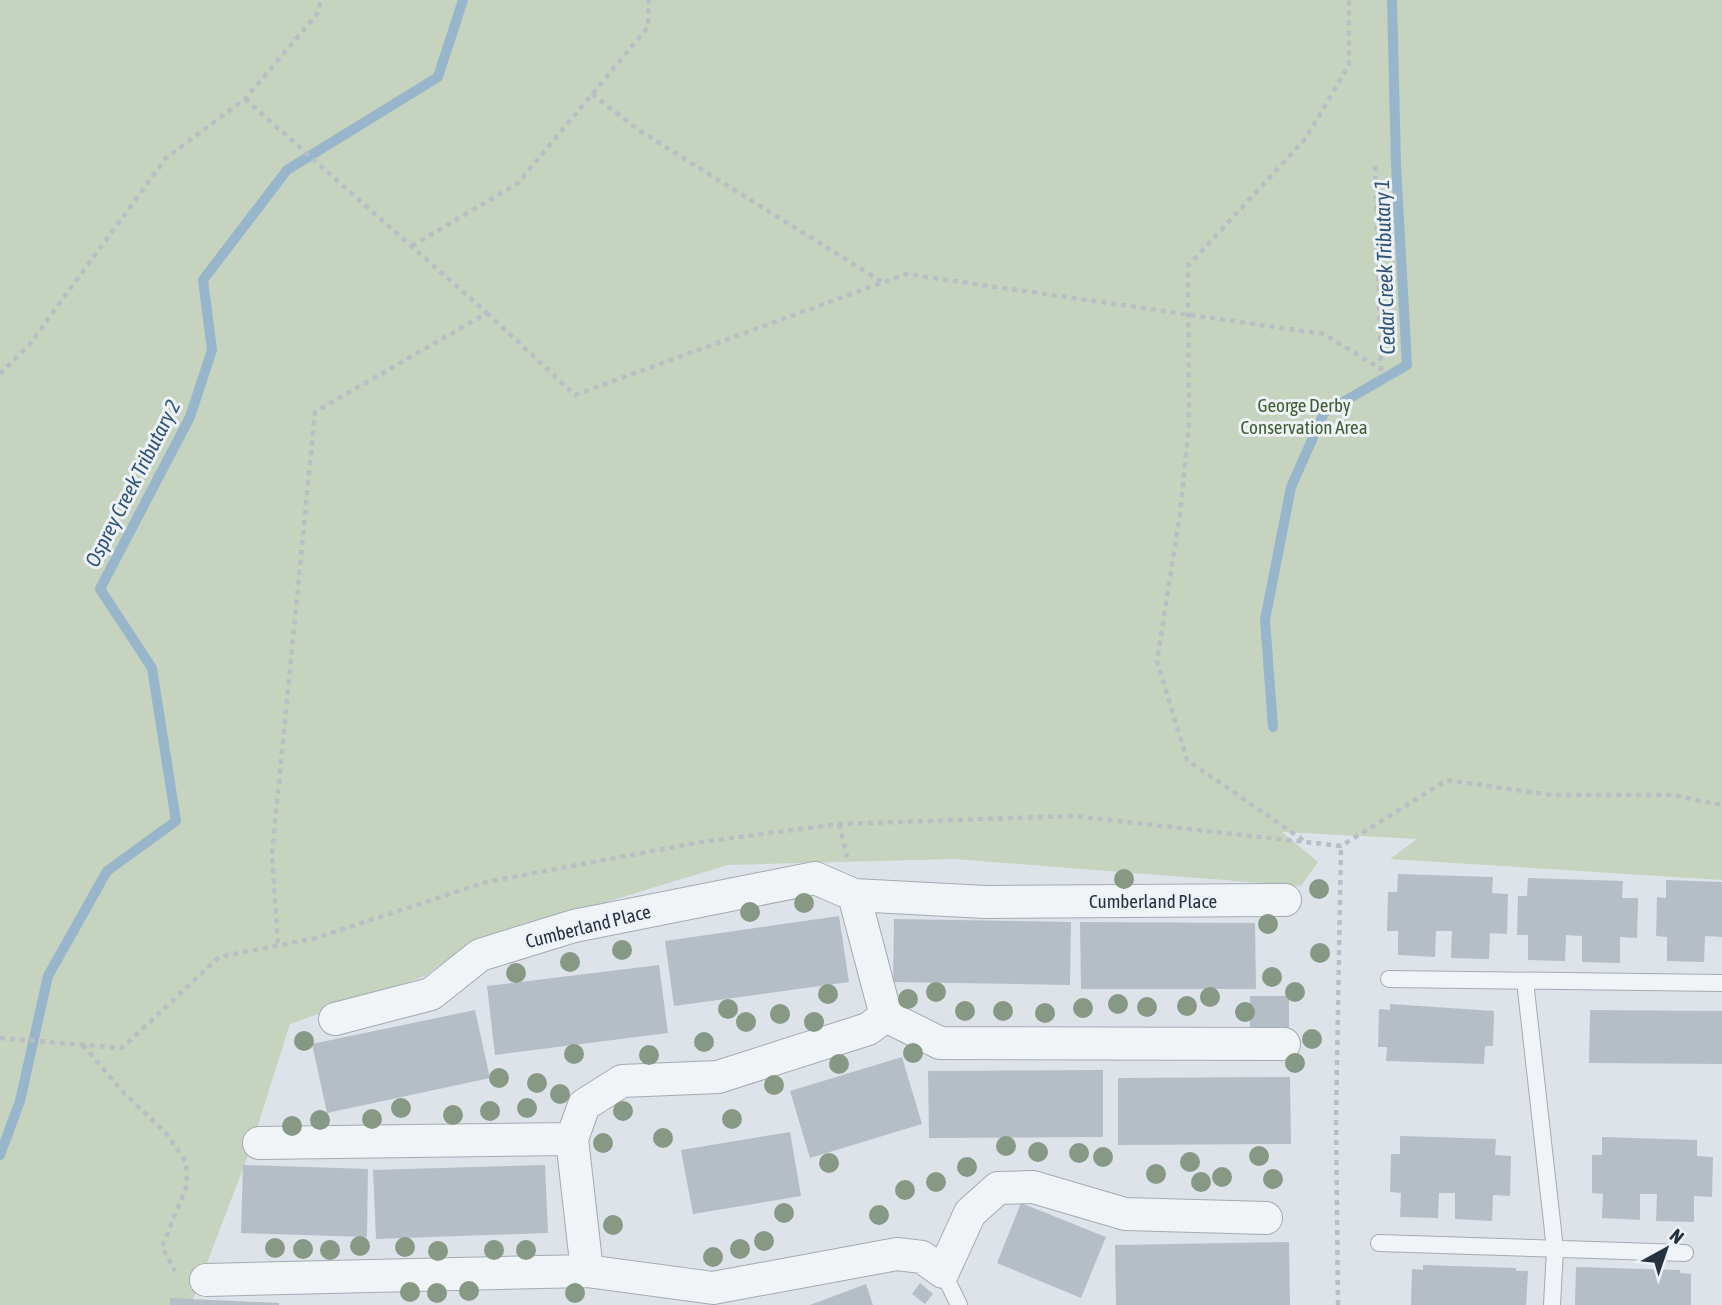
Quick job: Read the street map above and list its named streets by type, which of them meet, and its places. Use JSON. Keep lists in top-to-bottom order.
{
  "streets": {
    "street": ["Cumberland Place"]
  },
  "water": ["Cedar Creek Tributary 1", "Osprey Creek Tributary 2"],
  "parks": ["George Derby Conservation Area"],
  "north": "top right"
}
